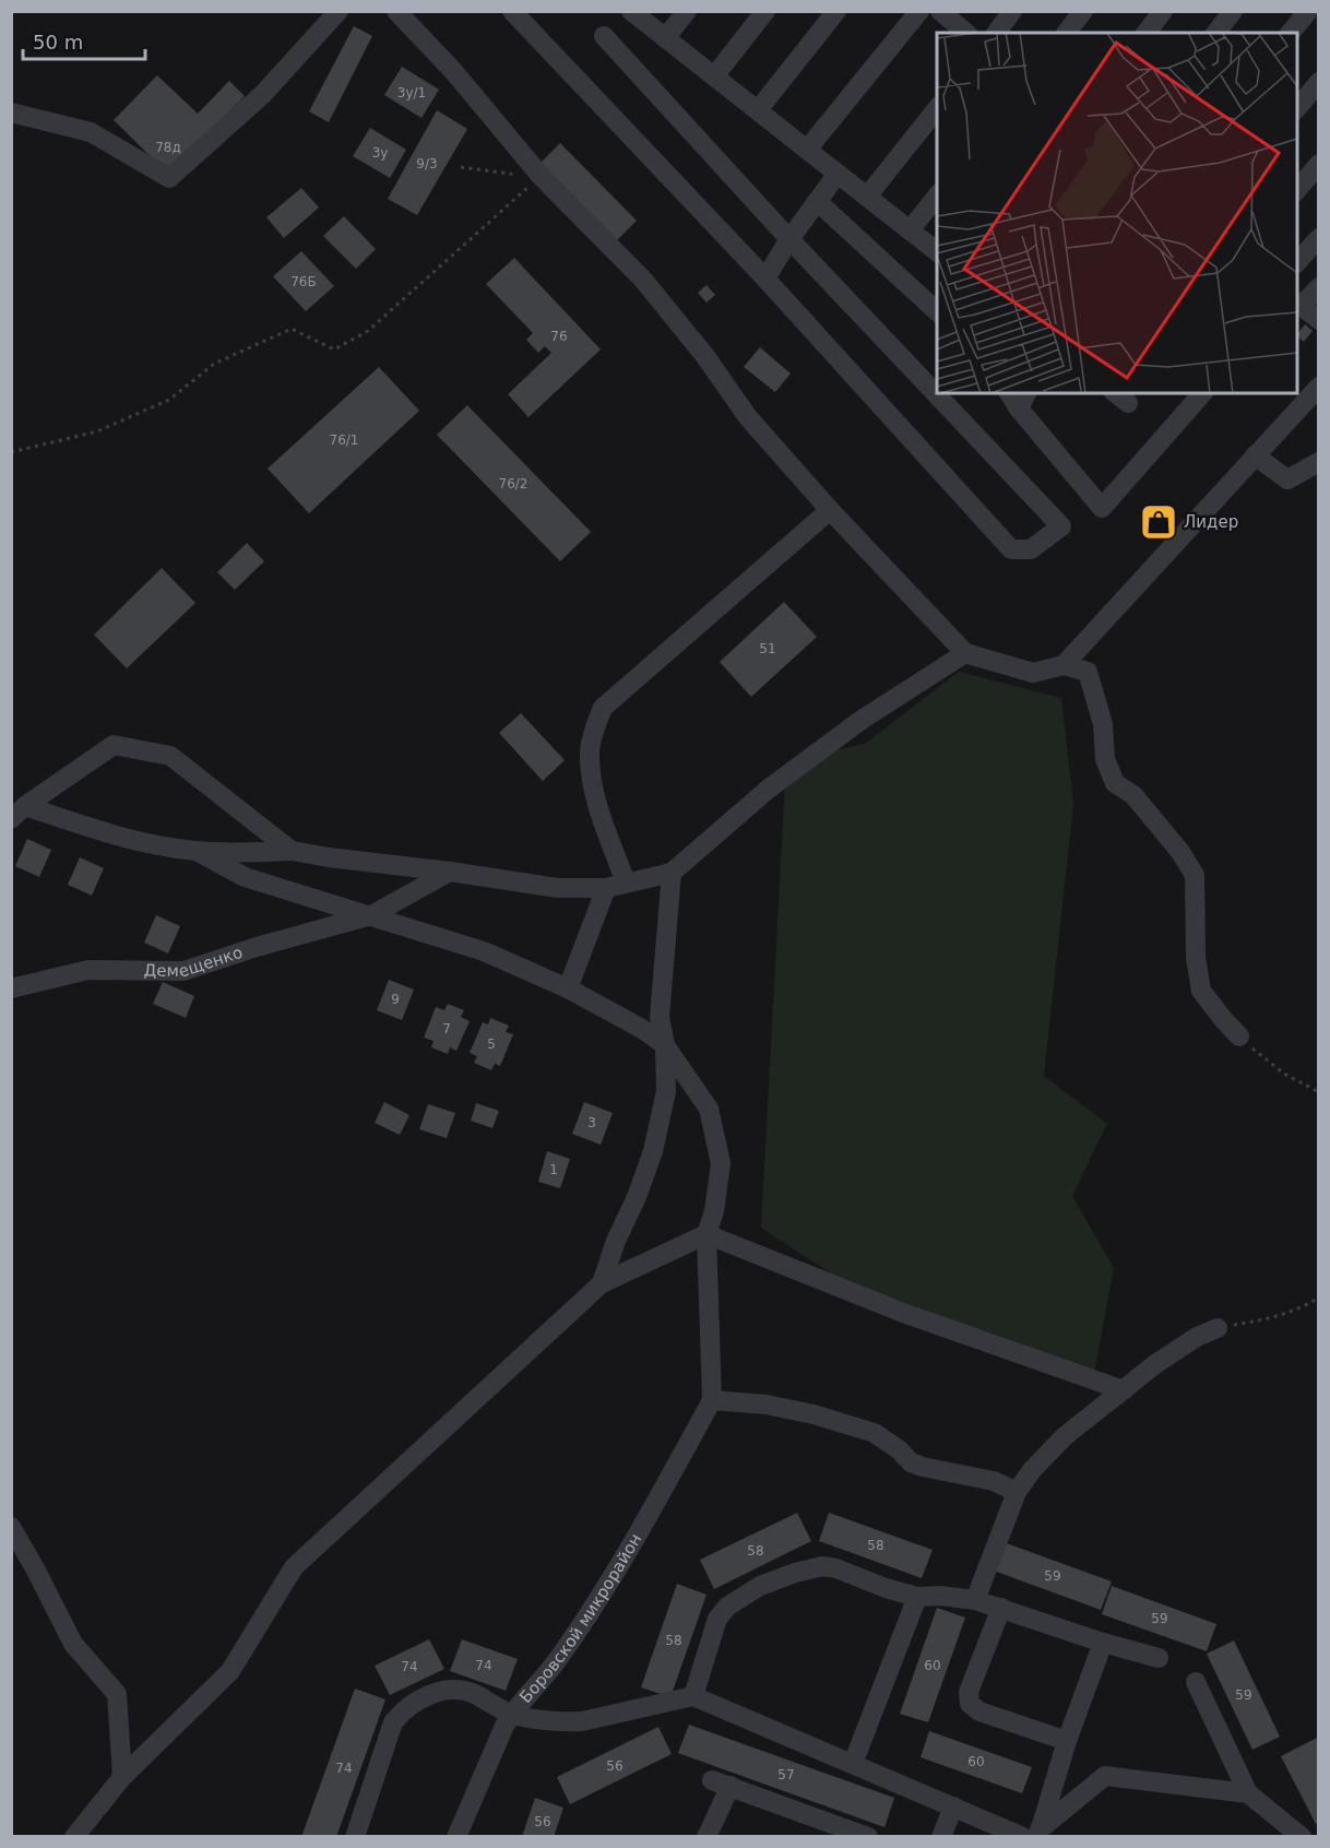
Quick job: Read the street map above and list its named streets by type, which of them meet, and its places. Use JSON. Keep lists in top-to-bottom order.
{
  "streets": {
    "street": ["Демещенко", "Боровской микрорайон"]
  },
  "places": {
    "shop": ["Лидер"]
  },
  "house_numbers": [
    "3у/1",
    "78д",
    "3у",
    "9/3",
    "76Б",
    "76",
    "76/1",
    "76/2",
    "51",
    "9",
    "7",
    "5",
    "3",
    "1",
    "58",
    "58",
    "59",
    "59",
    "58",
    "74",
    "60",
    "74",
    "59",
    "60",
    "56",
    "74",
    "57",
    "56"
  ],
  "scale_bar": "50 m"
}
